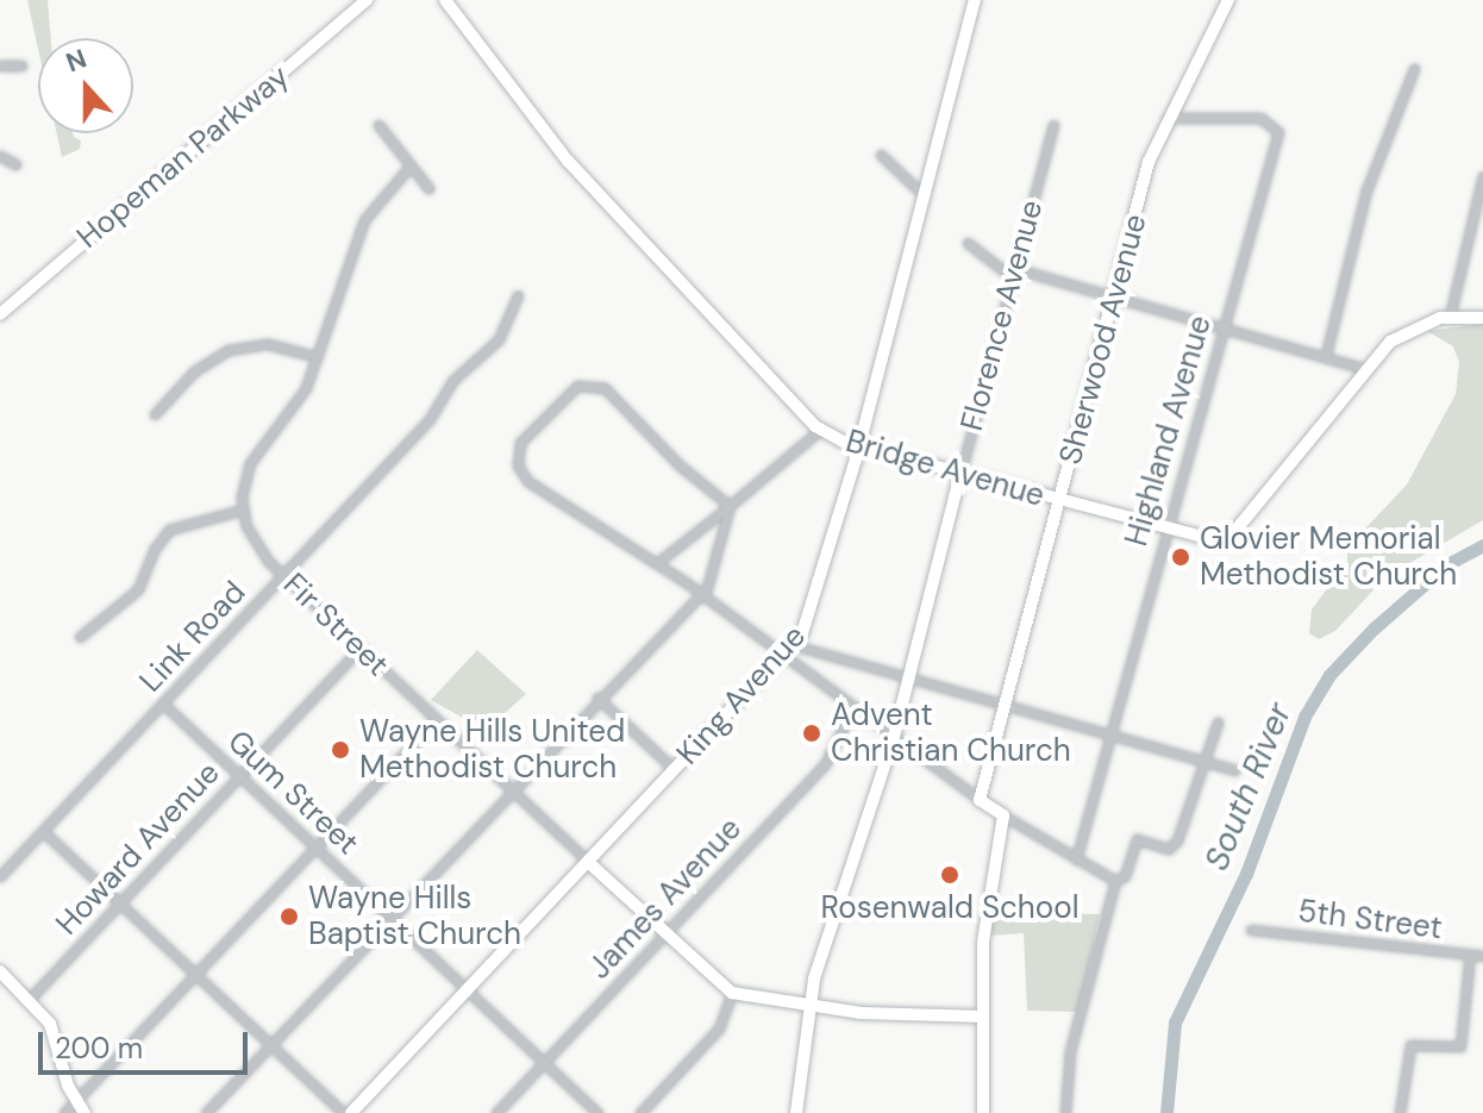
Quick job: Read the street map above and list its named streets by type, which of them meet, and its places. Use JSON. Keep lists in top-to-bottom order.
{
  "streets": {
    "street": [
      "Hopeman Parkway",
      "Florence Avenue",
      "Sherwood Avenue",
      "Highland Avenue",
      "Bridge Avenue",
      "Fir Street",
      "Link Road",
      "King Avenue",
      "Gum Street",
      "Howard Avenue",
      "James Avenue",
      "5th Street"
    ]
  },
  "crossings": [
    ["Florence Avenue", "Bridge Avenue"],
    ["Sherwood Avenue", "Highland Avenue"],
    ["Sherwood Avenue", "Bridge Avenue"],
    ["Highland Avenue", "Bridge Avenue"],
    ["Bridge Avenue", "King Avenue"],
    ["Fir Street", "Link Road"],
    ["Fir Street", "King Avenue"],
    ["Fir Street", "Howard Avenue"],
    ["Fir Street", "James Avenue"],
    ["Link Road", "Gum Street"],
    ["King Avenue", "Gum Street"],
    ["Gum Street", "Howard Avenue"],
    ["Gum Street", "James Avenue"]
  ],
  "water": ["South River"],
  "places": [
    "Glovier Memorial Methodist Church",
    "Advent Christian Church",
    "Wayne Hills United Methodist Church",
    "Rosenwald School",
    "Wayne Hills Baptist Church"
  ],
  "scale_bar": "200 m",
  "north": "top"
}
